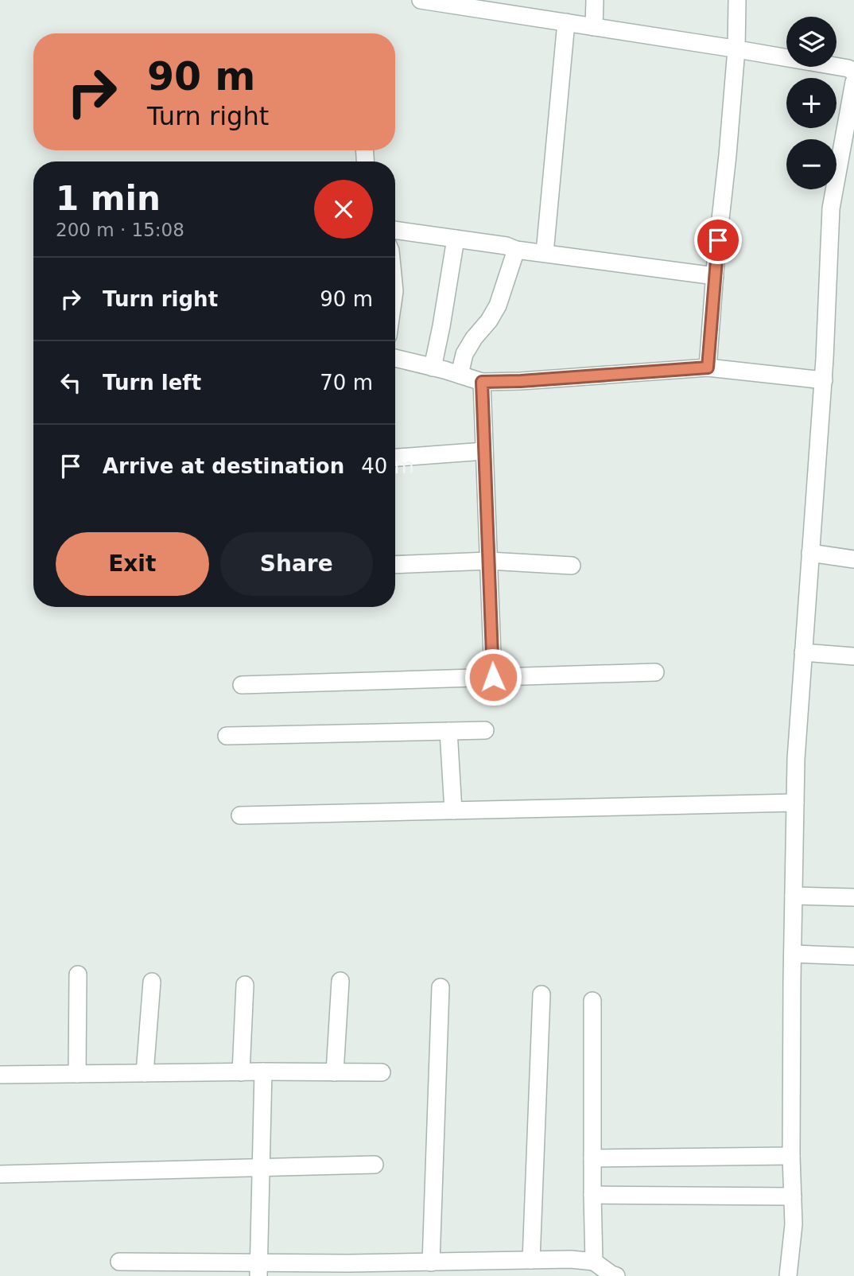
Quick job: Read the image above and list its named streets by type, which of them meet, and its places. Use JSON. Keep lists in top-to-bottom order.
{
  "page": {
    "map_buttons": ["+", "−"],
    "turn": ["90 m", "Turn right"],
    "heading": ["1 min", "200 m · 15:08"],
    "list": [
      {
        "name": "Turn right",
        "value": "90 m"
      },
      {
        "name": "Turn left",
        "value": "70 m"
      },
      {
        "name": "Arrive at destination",
        "value": "40 m"
      }
    ],
    "buttons": ["Exit", "Share"]
  }
}
